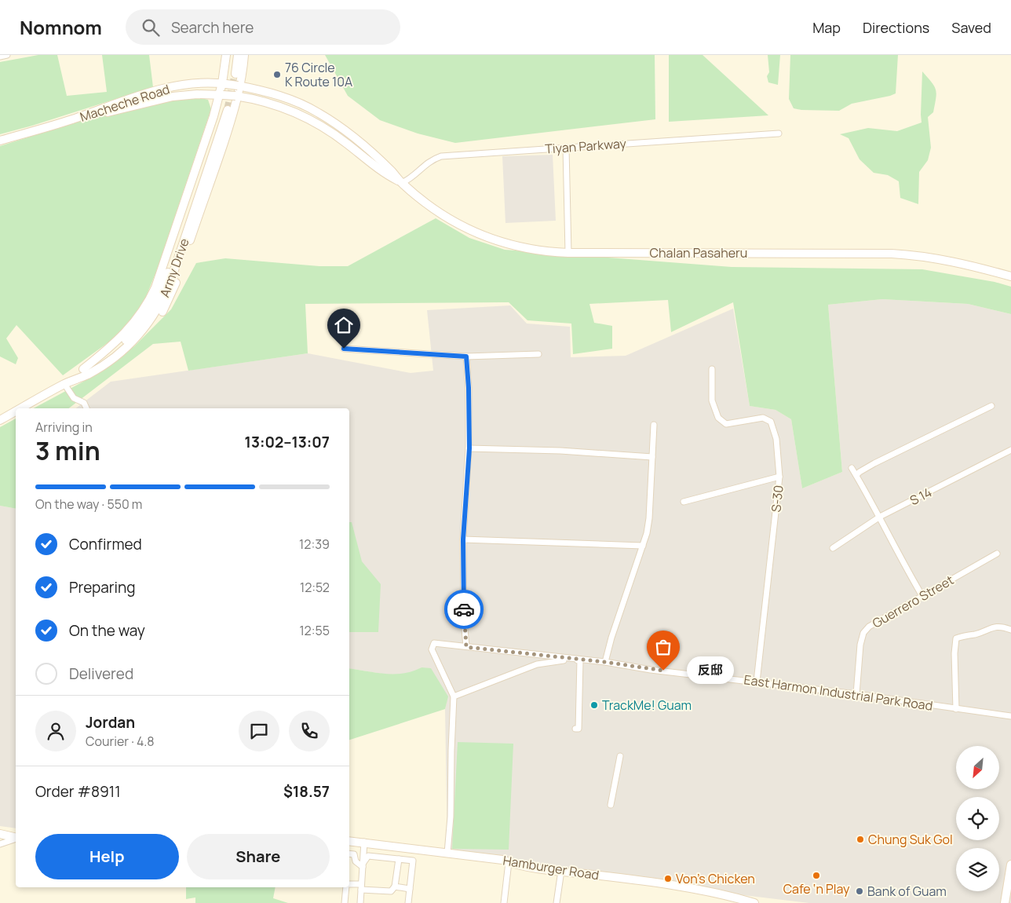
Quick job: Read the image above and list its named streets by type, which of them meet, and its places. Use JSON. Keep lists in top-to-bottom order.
{
  "streets": {
    "main road": [
      "Macheche Road",
      "Chalan Pasaheru",
      "Army Drive",
      "Hamburger Road"
    ],
    "street": [
      "Tiyan Parkway",
      "S 14",
      "S-30",
      "Guerrero Street",
      "East Harmon Industrial Park Road"
    ]
  },
  "crossings": [
    ["Macheche Road", "Chalan Pasaheru"],
    ["Tiyan Parkway", "Chalan Pasaheru"],
    ["S-30", "East Harmon Industrial Park Road"],
    ["Guerrero Street", "East Harmon Industrial Park Road"],
    ["East Harmon Industrial Park Road", "Hamburger Road"]
  ],
  "places": [
    "76 Circle K Route 10A",
    "反邸",
    "TrackMe! Guam",
    "Chung Suk Gol",
    "Cafe ‘n Play",
    "Von's Chicken",
    "Bank of Guam"
  ],
  "north": "bottom left",
  "page": {
    "header": "Nomnom",
    "search": "Search here",
    "nav": ["Map", "Directions", "Saved"],
    "heading": ["3 min", "Arriving in", "13:02–13:07"],
    "panel": [
      "Jordan",
      "Courier · 4.8",
      "Order #8911",
      "$18.57"
    ],
    "bar": "On the way · 550 m",
    "list": [
      ["Confirmed", "12:39"],
      ["Preparing", "12:52"],
      ["On the way", "12:55"],
      "Delivered"
    ],
    "bubble": "反邸",
    "buttons": ["Help", "Share"]
  }
}
